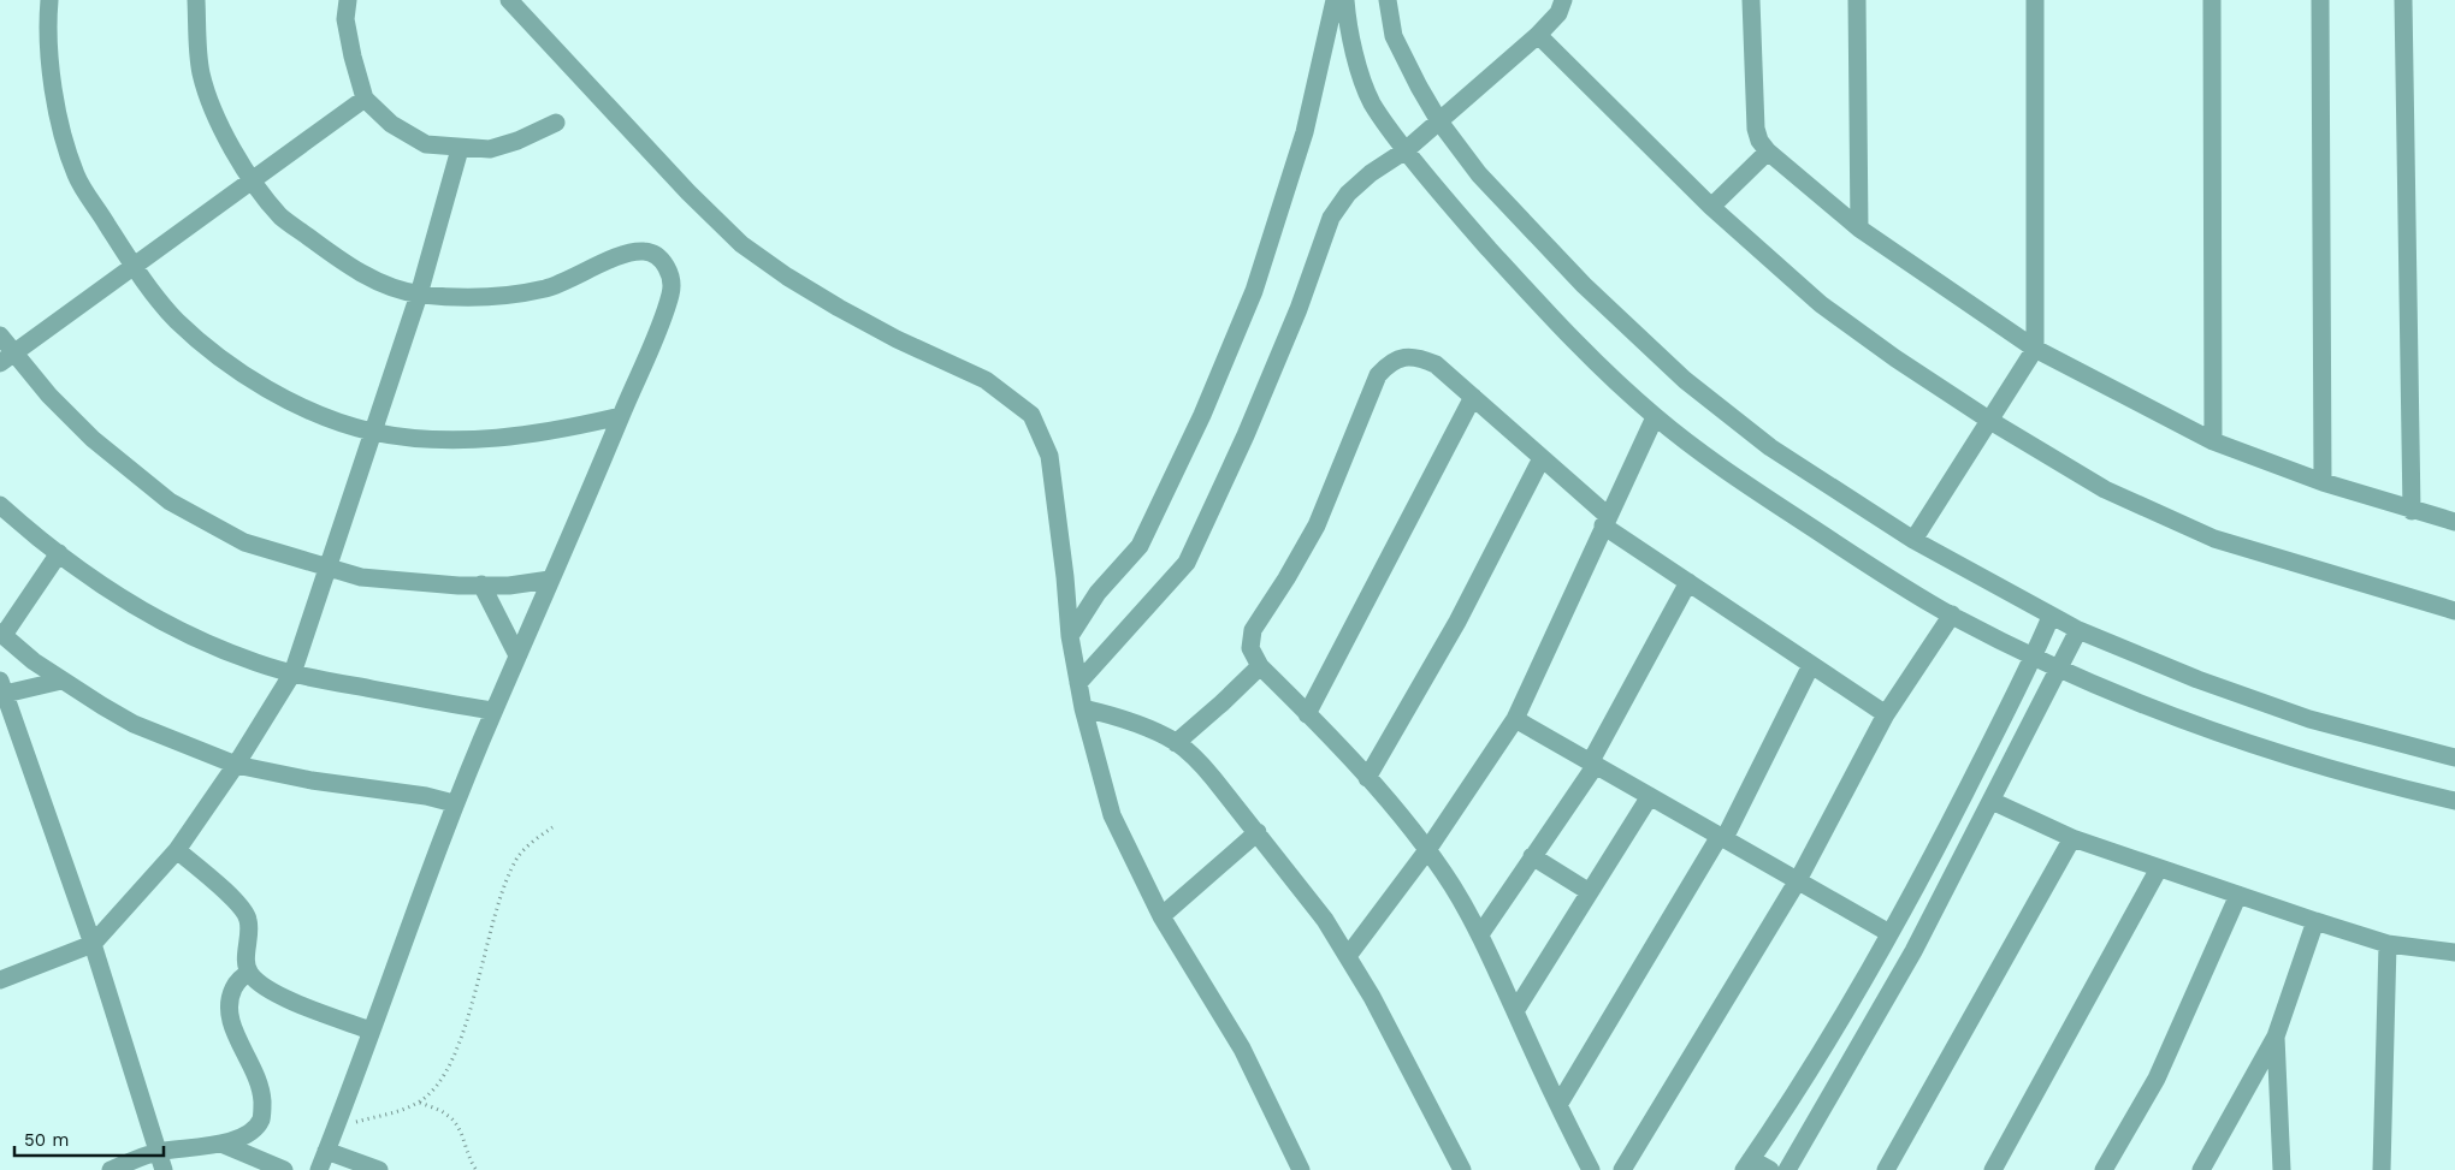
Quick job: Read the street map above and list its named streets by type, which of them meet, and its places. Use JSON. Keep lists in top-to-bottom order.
{
  "scale_bar": "50 m"
}
